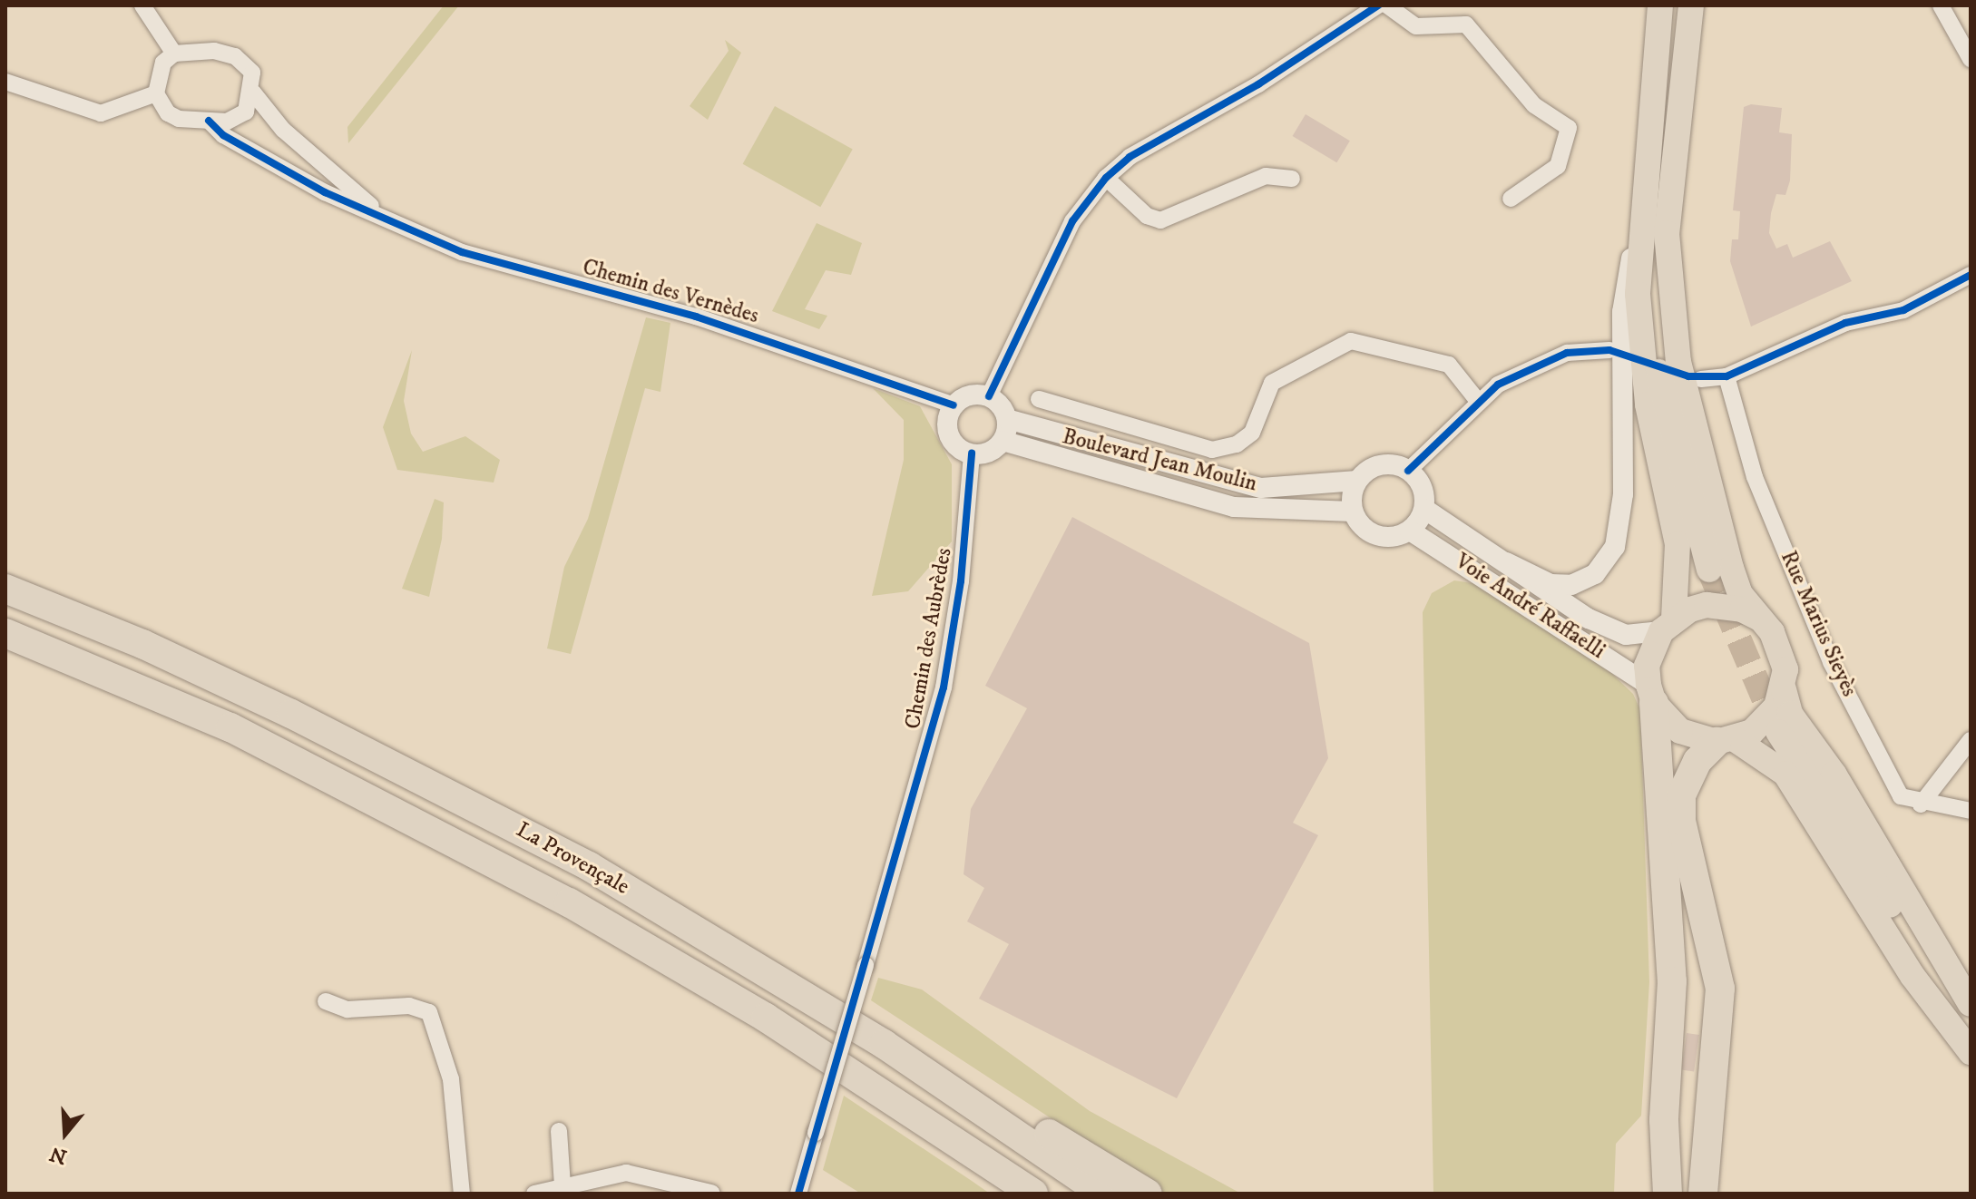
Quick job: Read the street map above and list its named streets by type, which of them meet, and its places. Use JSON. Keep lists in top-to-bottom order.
{
  "streets": {
    "highway": ["La Provençale"],
    "street": [
      "Chemin des Vernèdes",
      "Boulevard Jean Moulin",
      "Voie André Raffaelli",
      "Rue Marius Sieyès",
      "Chemin des Aubrèdes"
    ]
  },
  "crossings": [
    ["Chemin des Vernèdes", "Boulevard Jean Moulin"],
    ["Chemin des Vernèdes", "Chemin des Aubrèdes"],
    ["Boulevard Jean Moulin", "Voie André Raffaelli"],
    ["Boulevard Jean Moulin", "Chemin des Aubrèdes"]
  ],
  "north": "bottom"
}
